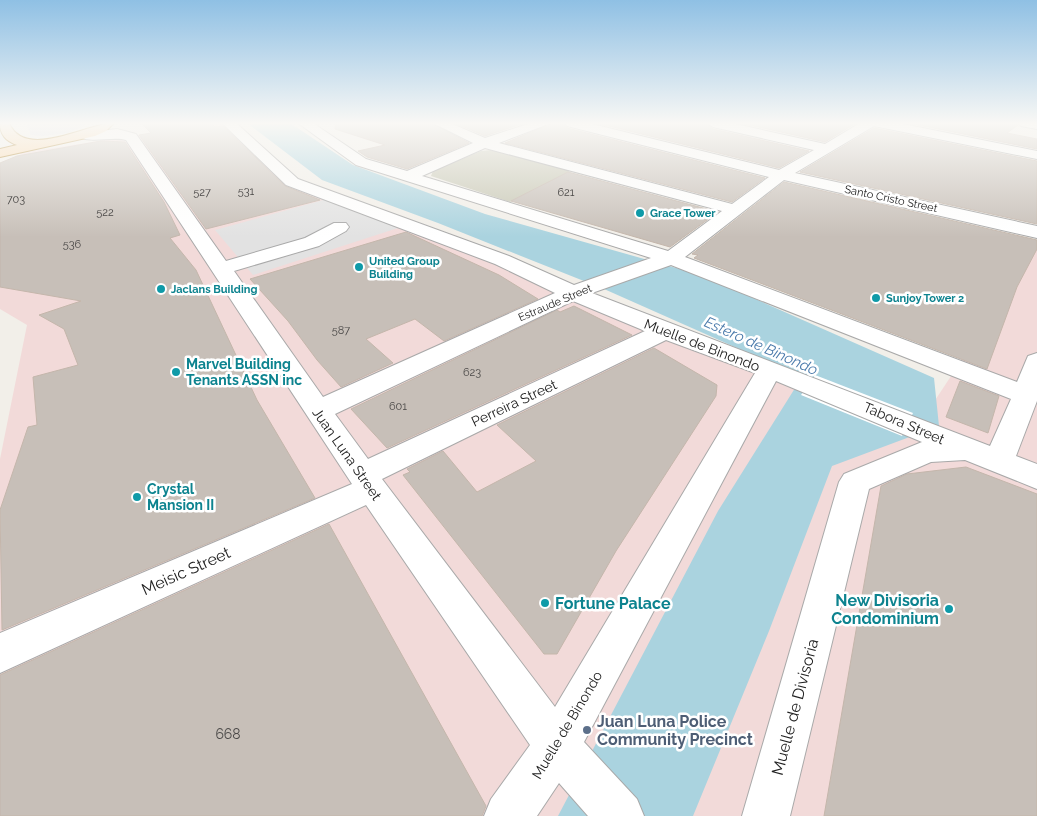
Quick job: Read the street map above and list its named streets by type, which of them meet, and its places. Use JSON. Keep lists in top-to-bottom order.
{
  "streets": {
    "street": [
      "Santo Cristo Street",
      "Estraude Street",
      "Muelle de Binondo",
      "Perreira Street",
      "Tabora Street",
      "Juan Luna Street",
      "Meisic Street",
      "Muelle de Divisoria"
    ]
  },
  "crossings": [
    ["Santo Cristo Street", "Estraude Street"],
    ["Estraude Street", "Muelle de Binondo"],
    ["Estraude Street", "Juan Luna Street"],
    ["Muelle de Binondo", "Perreira Street"],
    ["Muelle de Binondo", "Tabora Street"],
    ["Muelle de Binondo", "Juan Luna Street"],
    ["Perreira Street", "Juan Luna Street"],
    ["Perreira Street", "Meisic Street"],
    ["Tabora Street", "Muelle de Divisoria"],
    ["Juan Luna Street", "Meisic Street"]
  ],
  "water": ["Estero de Binondo"],
  "places": [
    "Grace Tower",
    "United Group Building",
    "Jaclans Building",
    "Sunjoy Tower 2",
    "Marvel Building Tenants ASSN inc",
    "Crystal Mansion II",
    "Fortune Palace",
    "New Divisoria Condominium",
    "Juan Luna Police Community Precinct"
  ],
  "house_numbers": [
    "531",
    "527",
    "621",
    "703",
    "522",
    "536",
    "587",
    "623",
    "601",
    "668"
  ]
}
